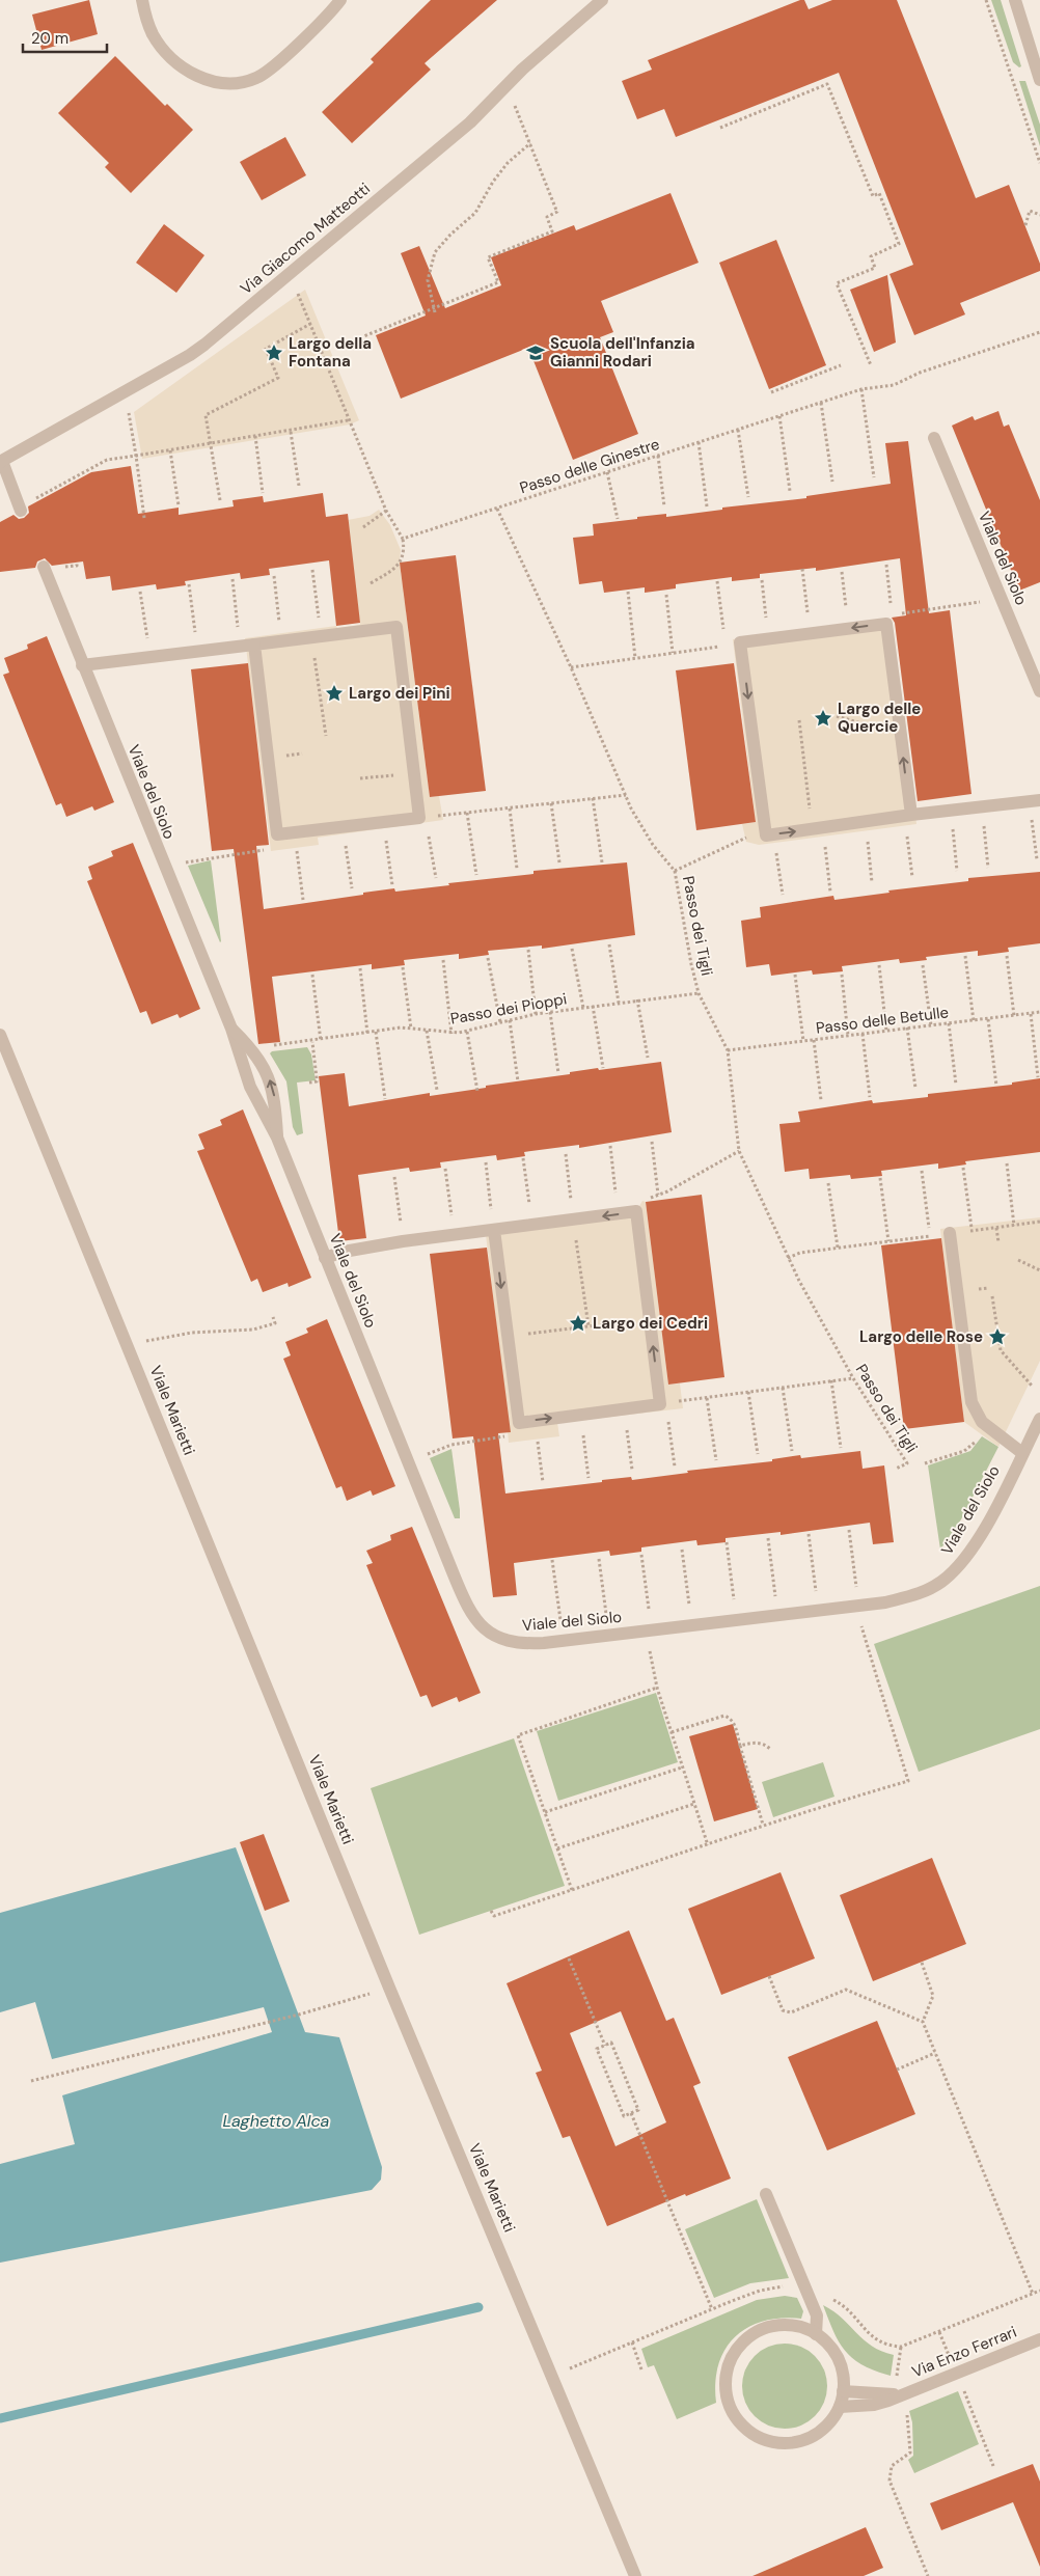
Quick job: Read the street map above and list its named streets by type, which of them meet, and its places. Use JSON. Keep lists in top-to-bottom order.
{
  "streets": {
    "street": [
      "Via Giacomo Matteotti",
      "Viale del Siolo",
      "Viale Marietti",
      "Via Enzo Ferrari"
    ],
    "path": [
      "Passo delle Ginestre",
      "Passo dei Tigli",
      "Passo dei Pioppi",
      "Passo delle Betulle"
    ]
  },
  "crossings": [
    ["Passo delle Ginestre", "Passo dei Tigli"],
    ["Passo dei Tigli", "Passo dei Pioppi"],
    ["Passo dei Tigli", "Passo delle Betulle"]
  ],
  "water": ["Laghetto Alca"],
  "places": {
    "place": [
      "Largo della Fontana",
      "Largo dei Pini",
      "Largo delle Quercie",
      "Largo dei Cedri",
      "Largo delle Rose"
    ],
    "school or university": ["Scuola dell'Infanzia Gianni Rodari"]
  },
  "scale_bar": "20 m"
}
